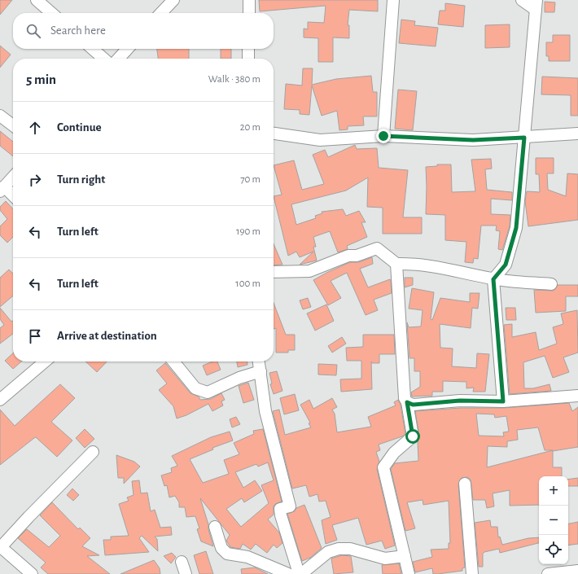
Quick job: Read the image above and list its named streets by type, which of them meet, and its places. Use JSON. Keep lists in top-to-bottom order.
{
  "page": {
    "search": "Search here",
    "heading": ["5 min", "Walk · 380 m"],
    "list": [
      ["Continue", "20 m"],
      ["Turn right", "70 m"],
      ["Turn left", "190 m"],
      ["Turn left", "100 m"],
      "Arrive at destination"
    ],
    "map_buttons": ["+", "−"]
  }
}
